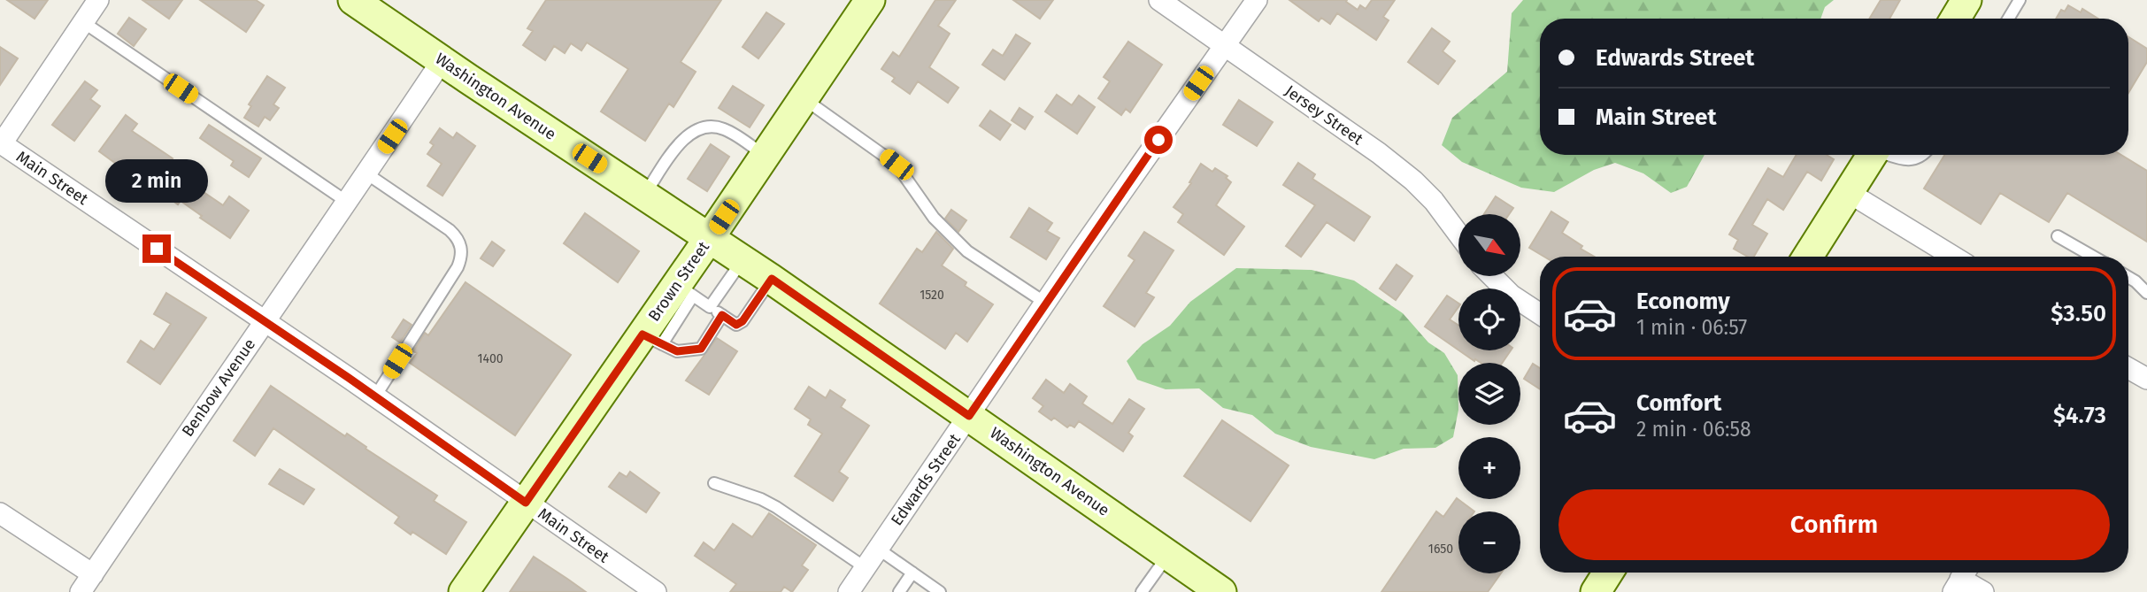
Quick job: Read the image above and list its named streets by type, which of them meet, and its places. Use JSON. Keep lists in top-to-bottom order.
{
  "streets": {
    "main road": ["Washington Avenue", "Brown Street"],
    "street": [
      "Jersey Street",
      "Main Street",
      "Benbow Avenue",
      "Edwards Street"
    ]
  },
  "crossings": [
    ["Washington Avenue", "Brown Street"],
    ["Washington Avenue", "Benbow Avenue"],
    ["Washington Avenue", "Edwards Street"],
    ["Jersey Street", "Edwards Street"],
    ["Main Street", "Brown Street"],
    ["Main Street", "Benbow Avenue"]
  ],
  "house_numbers": ["1520", "1400", "1650"],
  "north": "bottom right",
  "page": {
    "banner": ["Edwards Street", "Main Street"],
    "bubble": "2 min",
    "map_buttons": ["+", "−"],
    "list": [
      {
        "name": "Economy",
        "note": "1 min · 06:57",
        "value": "$3.50"
      },
      {
        "name": "Comfort",
        "note": "2 min · 06:58",
        "value": "$4.73"
      }
    ],
    "buttons": "Confirm"
  }
}
